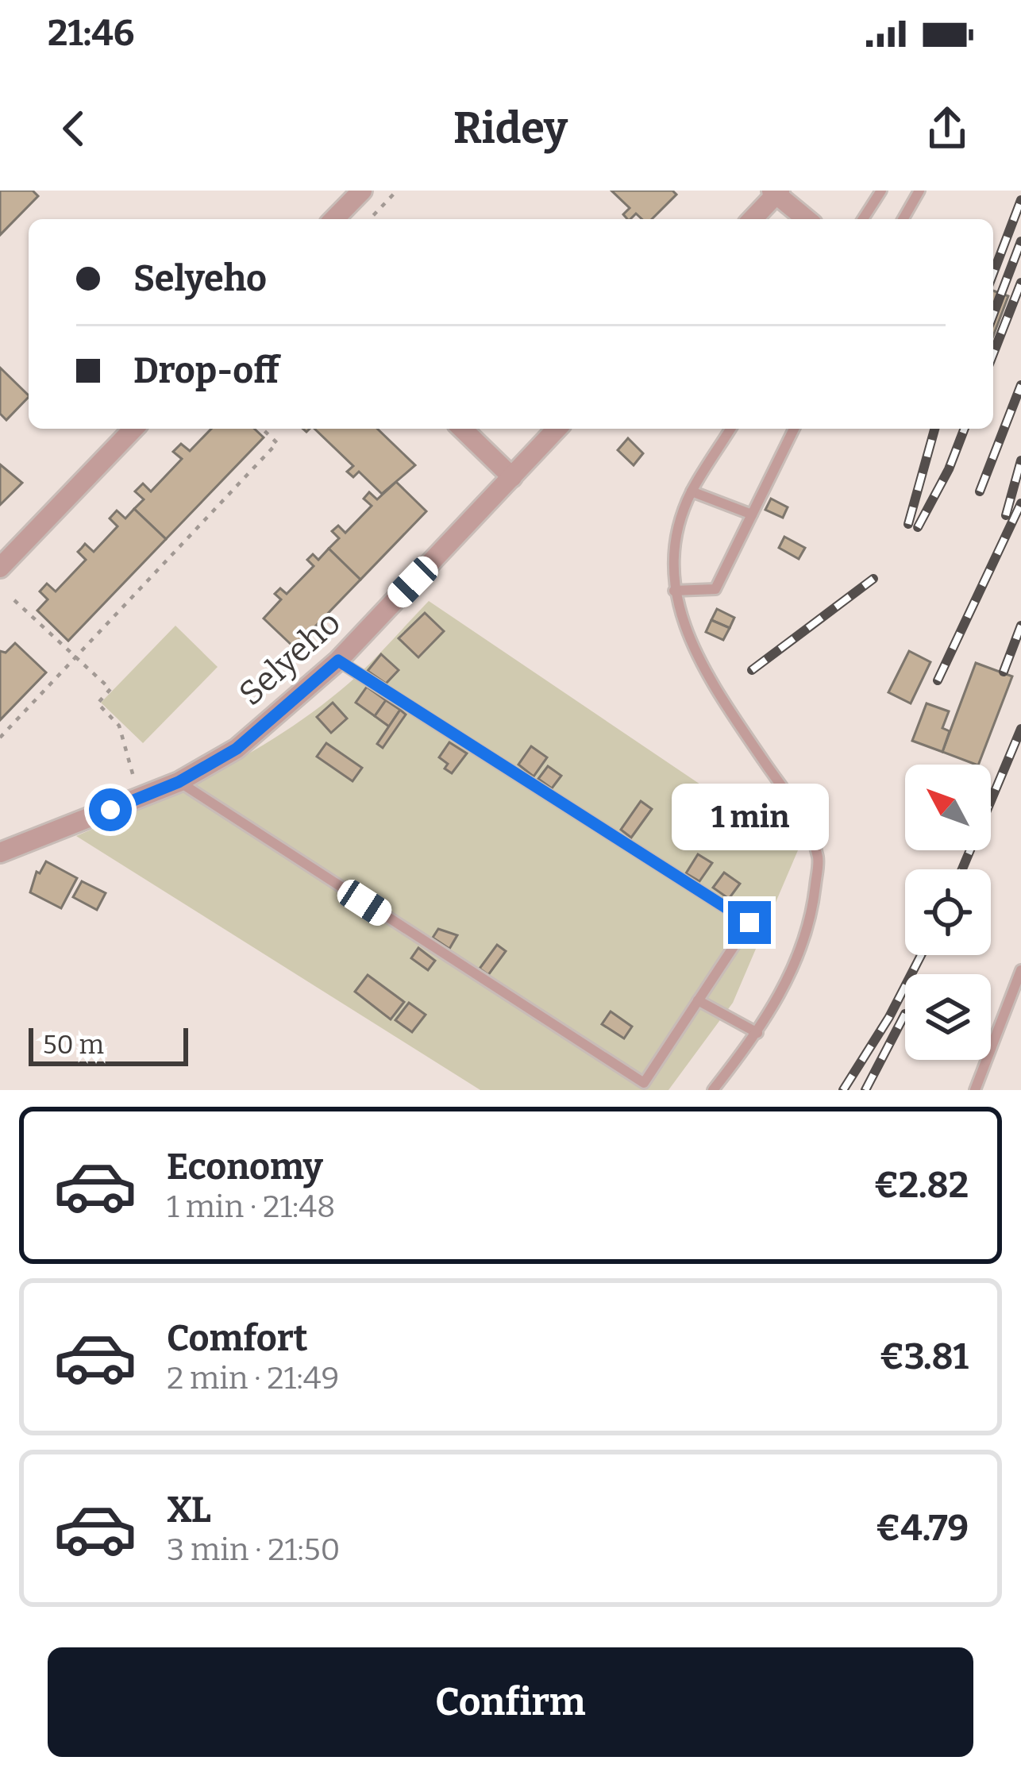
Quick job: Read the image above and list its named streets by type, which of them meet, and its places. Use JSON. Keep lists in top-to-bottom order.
{
  "streets": {
    "street": ["Selyeho"]
  },
  "scale_bar": "50 m",
  "north": "top left",
  "page": {
    "status": "21:46",
    "header": "Ridey",
    "banner": ["Selyeho", "Drop-off"],
    "bubble": "1 min",
    "scale": "50 m",
    "list": [
      {
        "name": "Economy",
        "note": "1 min · 21:48",
        "value": "€2.82"
      },
      {
        "name": "Comfort",
        "note": "2 min · 21:49",
        "value": "€3.81"
      },
      {
        "name": "XL",
        "note": "3 min · 21:50",
        "value": "€4.79"
      }
    ],
    "buttons": "Confirm"
  }
}
